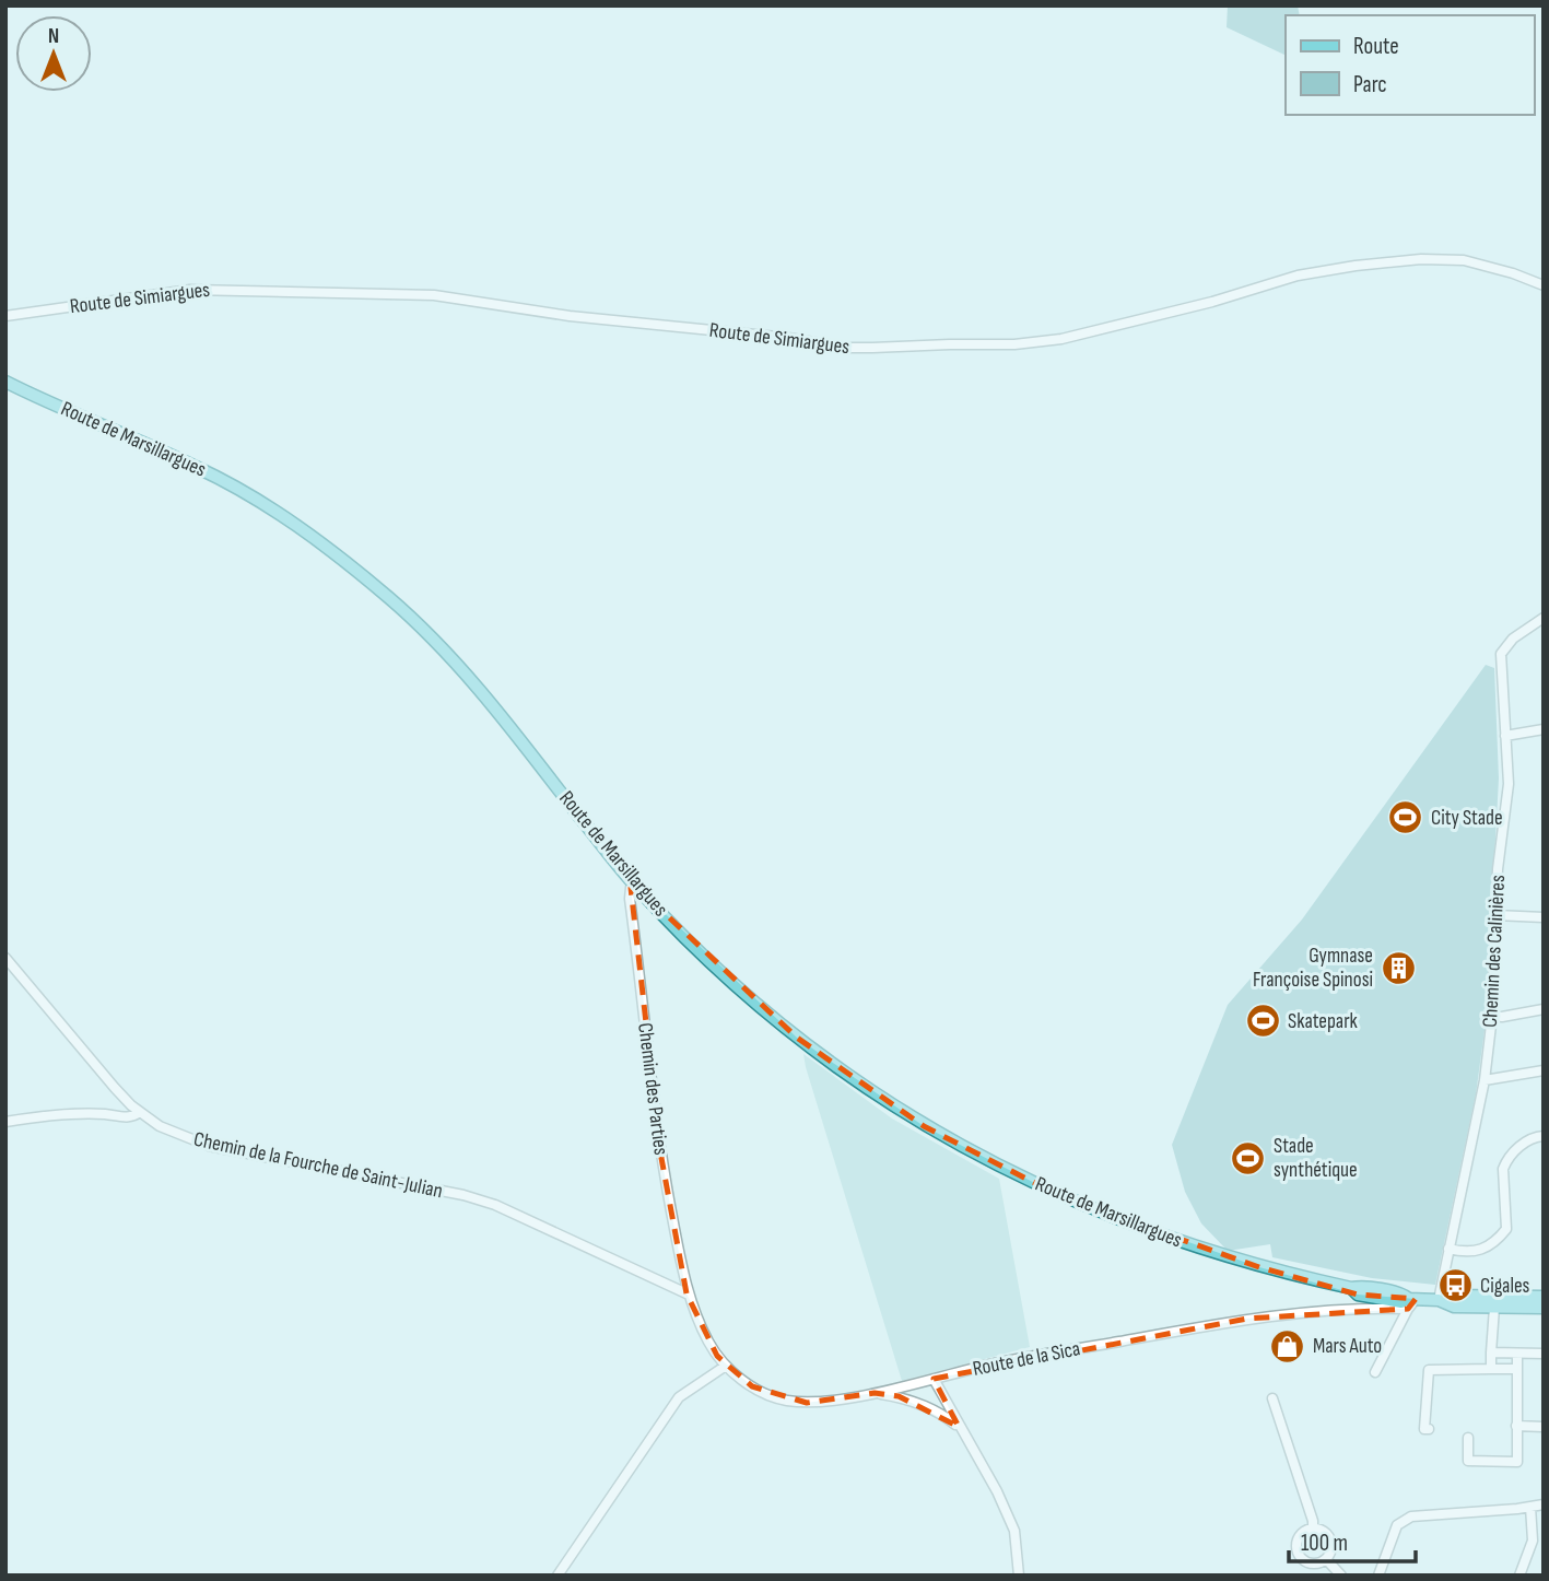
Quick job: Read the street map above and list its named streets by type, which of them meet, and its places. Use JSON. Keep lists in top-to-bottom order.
{
  "streets": {
    "main road": ["Route de Marsillargues"],
    "street": [
      "Route de Simiargues",
      "Chemin des Calinières",
      "Chemin des Parties",
      "Chemin de la Fourche de Saint-Julian",
      "Route de la Sica"
    ]
  },
  "crossings": [
    ["Route de Marsillargues", "Chemin des Calinières"],
    ["Route de Marsillargues", "Chemin des Parties"],
    ["Route de Marsillargues", "Route de la Sica"],
    ["Chemin des Parties", "Chemin de la Fourche de Saint-Julian"],
    ["Chemin des Parties", "Route de la Sica"],
    ["Chemin de la Fourche de Saint-Julian", "Route de la Sica"]
  ],
  "places": {
    "sports": ["City Stade", "Skatepark", "Stade synthétique"],
    "building": ["Gymnase Françoise Spinosi"],
    "bus stop": ["Cigales"],
    "shop": ["Mars Auto"]
  },
  "legend": ["Route", "Parc"],
  "scale_bar": "100 m",
  "north": "top"
}
